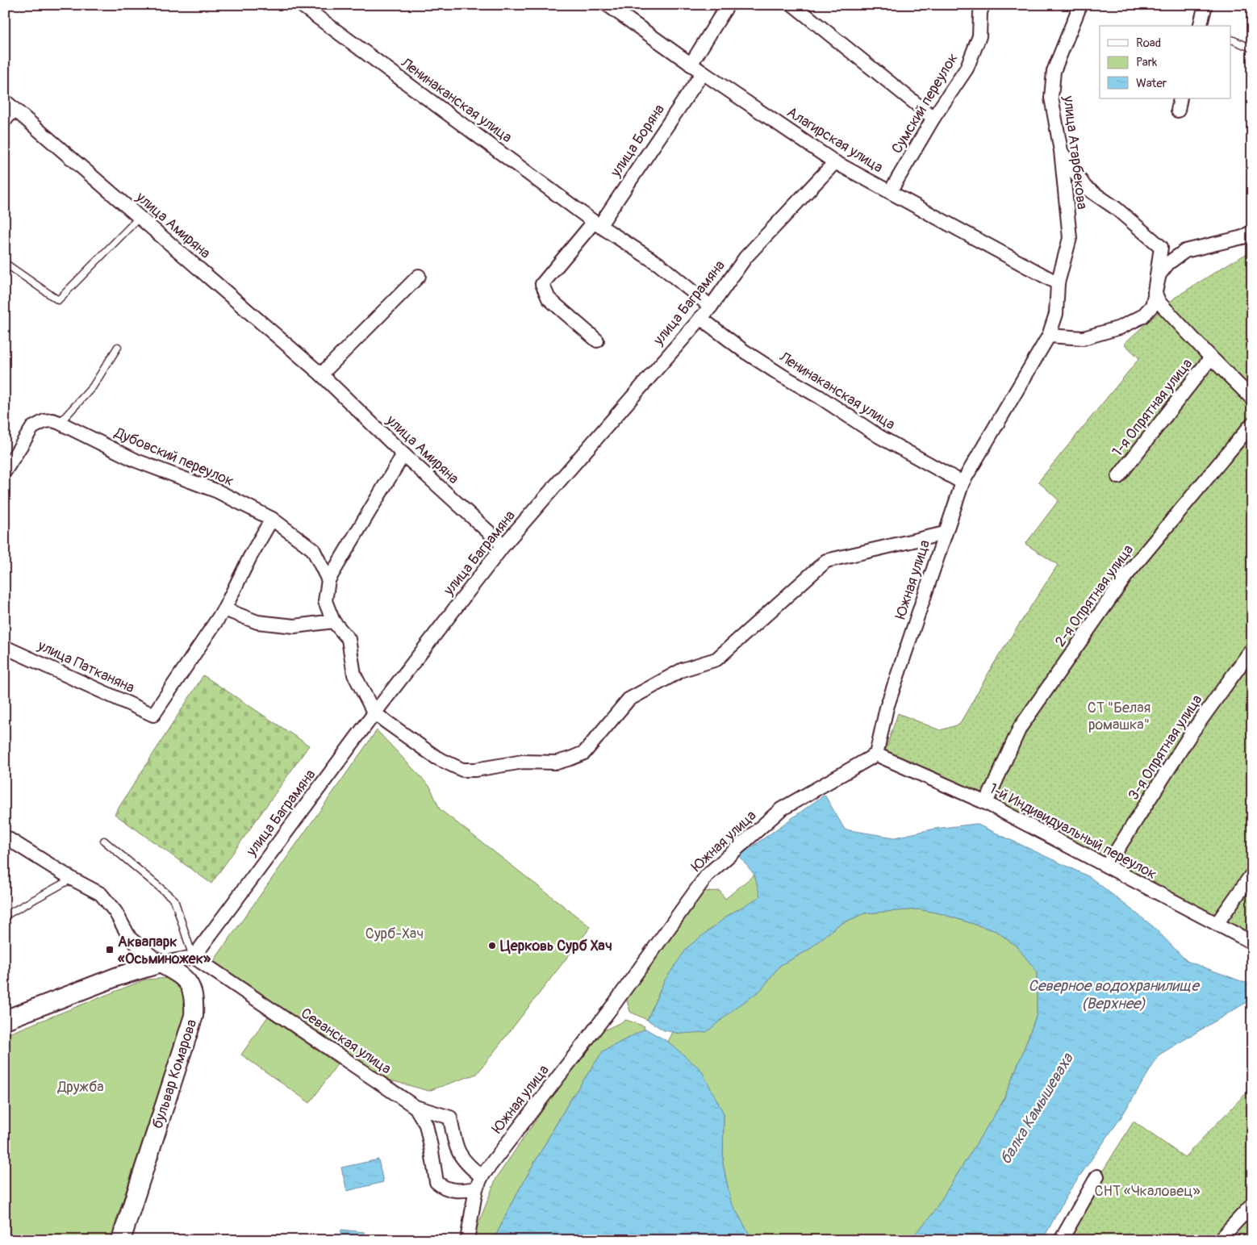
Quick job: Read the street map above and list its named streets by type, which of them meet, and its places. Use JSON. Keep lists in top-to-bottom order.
{
  "streets": {
    "street": [
      "Ленинаканская улица",
      "Сумский переулок",
      "Алагирская улица",
      "улица Боряна",
      "улица Атарбекова",
      "улица Амиряна",
      "улица Баграмяна",
      "1-я Опрятная улица",
      "Дубовский переулок",
      "Южная улица",
      "2-я Опрятная улица",
      "улица Патканяна",
      "3-я Опрятная улица",
      "1-й Индивидуальный переулок",
      "Севанская улица",
      "бульвар Комарова"
    ]
  },
  "crossings": [
    ["Ленинаканская улица", "улица Боряна"],
    ["Ленинаканская улица", "улица Баграмяна"],
    ["Ленинаканская улица", "Южная улица"],
    ["Сумский переулок", "Алагирская улица"],
    ["Алагирская улица", "улица Боряна"],
    ["Алагирская улица", "улица Атарбекова"],
    ["Алагирская улица", "улица Баграмяна"],
    ["Алагирская улица", "Южная улица"],
    ["улица Атарбекова", "Южная улица"],
    ["улица Амиряна", "улица Баграмяна"],
    ["улица Баграмяна", "Южная улица"],
    ["улица Баграмяна", "Севанская улица"],
    ["Южная улица", "1-й Индивидуальный переулок"],
    ["Южная улица", "Севанская улица"],
    ["2-я Опрятная улица", "1-й Индивидуальный переулок"],
    ["3-я Опрятная улица", "1-й Индивидуальный переулок"]
  ],
  "water": ["Северное водохранилище (Верхнее)", "балка Камышеваха"],
  "parks": [
    "СТ \"Белая ромашка\"",
    "Сурб-Хач",
    "Дружба",
    "СНТ «Чкаловец»"
  ],
  "places": {
    "other": ["Церковь Сурб Хач"],
    "transit": ["Аквапарк «Осьминожек»"]
  },
  "legend": ["Road", "Park", "Water"]
}
